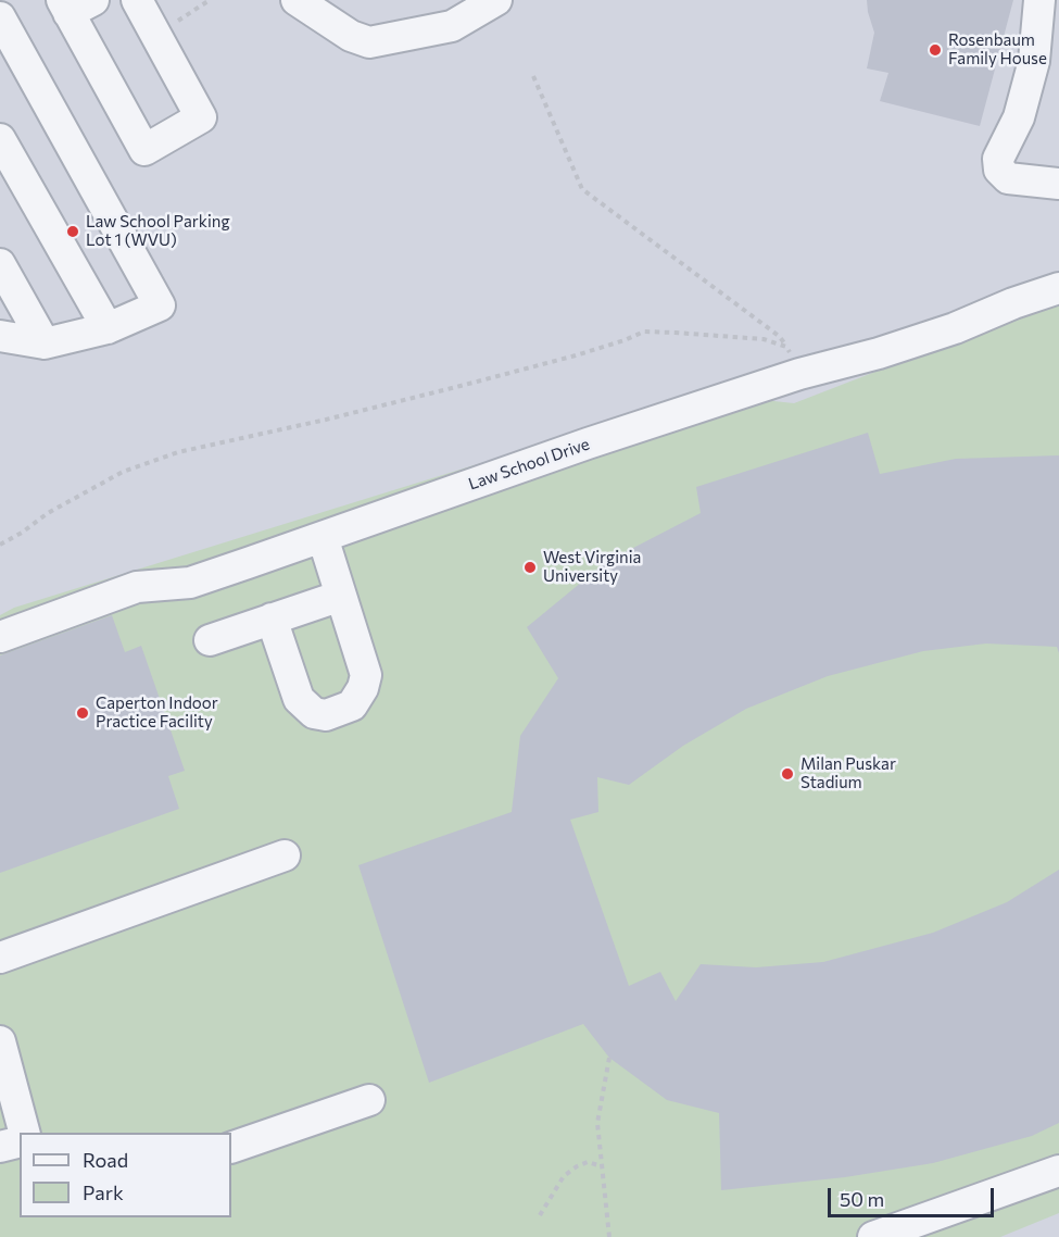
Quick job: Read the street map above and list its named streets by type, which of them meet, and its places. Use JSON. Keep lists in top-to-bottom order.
{
  "streets": {
    "street": ["Law School Drive"]
  },
  "places": [
    "Rosenbaum Family House",
    "Law School Parking Lot 1 (WVU)",
    "West Virginia University",
    "Caperton Indoor Practice Facility",
    "Milan Puskar Stadium"
  ],
  "legend": ["Road", "Park"],
  "scale_bar": "50 m"
}
